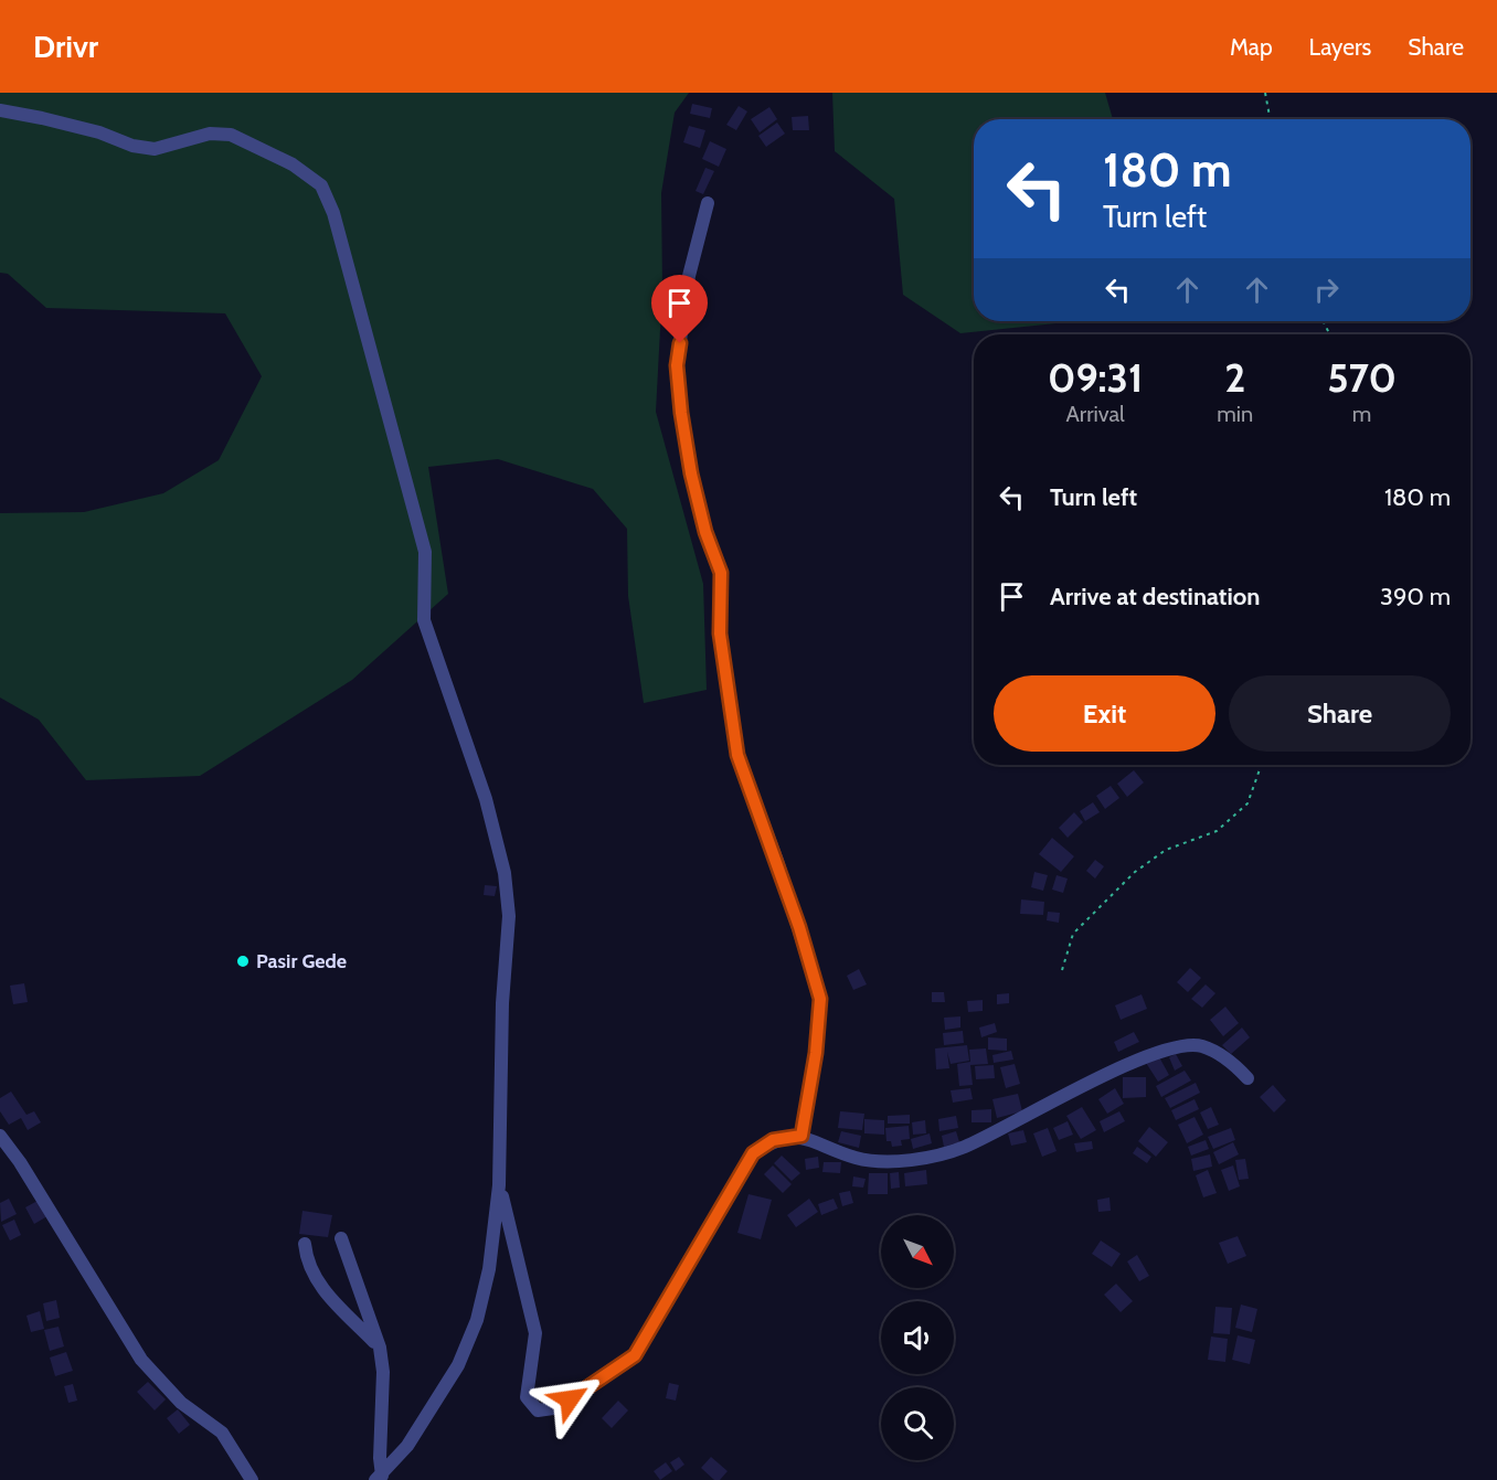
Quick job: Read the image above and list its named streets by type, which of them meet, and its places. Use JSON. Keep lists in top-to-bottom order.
{
  "places": ["Pasir Gede"],
  "north": "bottom right",
  "page": {
    "header": "Drivr",
    "nav": ["Map", "Layers", "Share"],
    "turn": ["180 m", "Turn left"],
    "eta": [
      "09:31",
      "Arrival",
      "2",
      "min",
      "570",
      "m"
    ],
    "list": [
      {
        "name": "Turn left",
        "value": "180 m"
      },
      {
        "name": "Arrive at destination",
        "value": "390 m"
      }
    ],
    "buttons": ["Exit", "Share"]
  }
}
